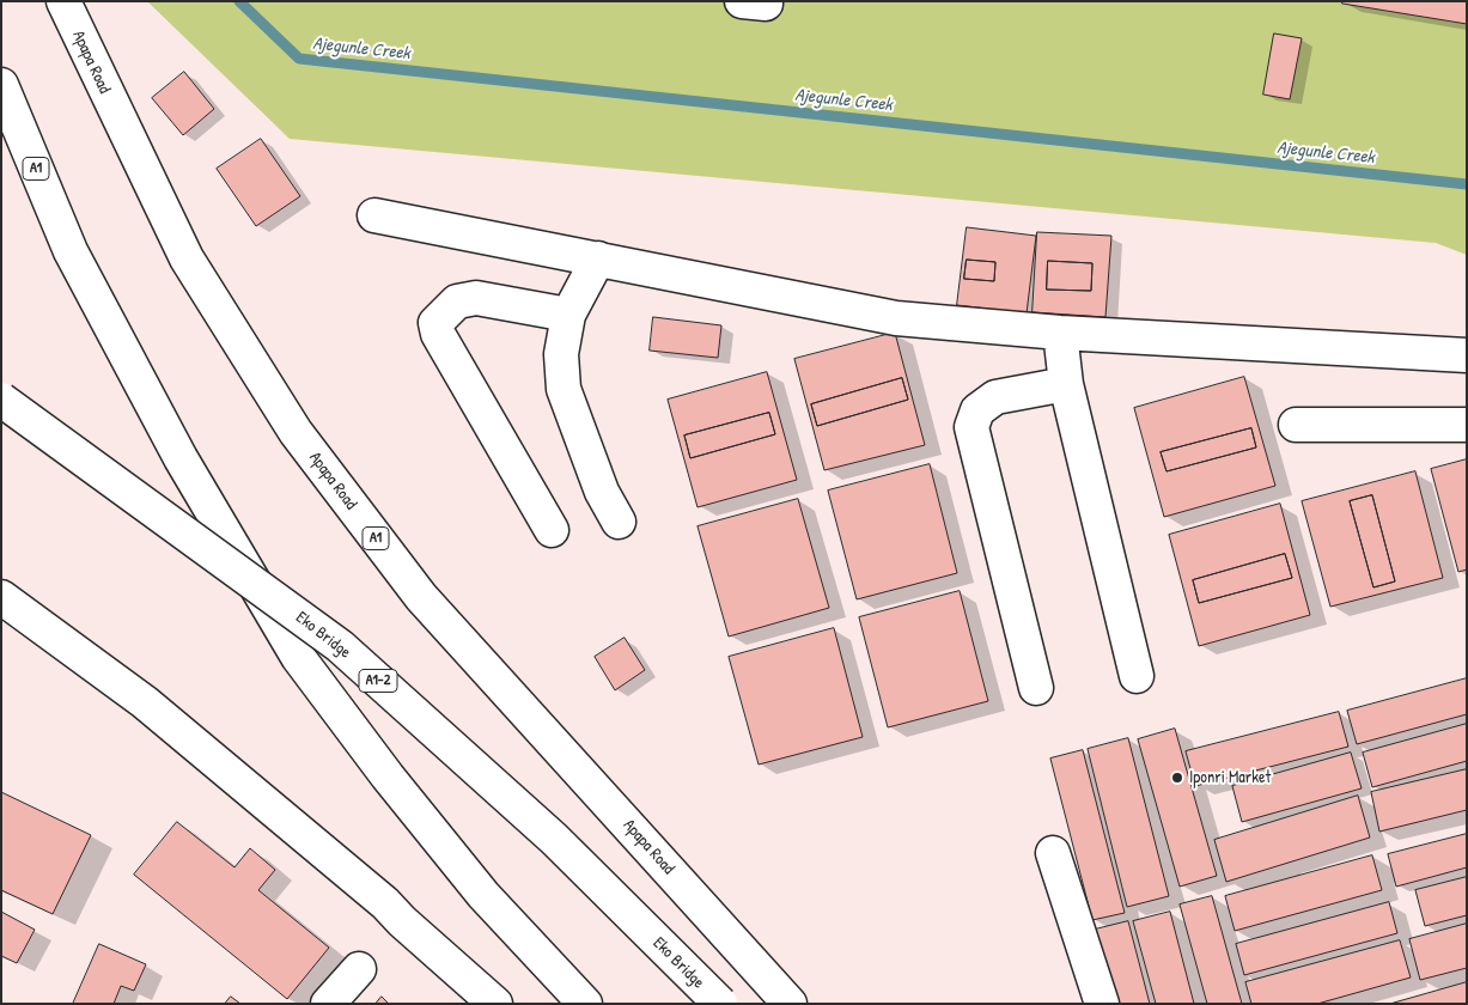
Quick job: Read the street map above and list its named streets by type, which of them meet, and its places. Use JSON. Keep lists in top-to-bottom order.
{
  "streets": {
    "main road": [
      "Apapa Road",
      "A1",
      "Eko Bridge",
      "A1-2"
    ]
  },
  "water": ["Ajegunle Creek"],
  "places": ["Iponri Market"]
}
